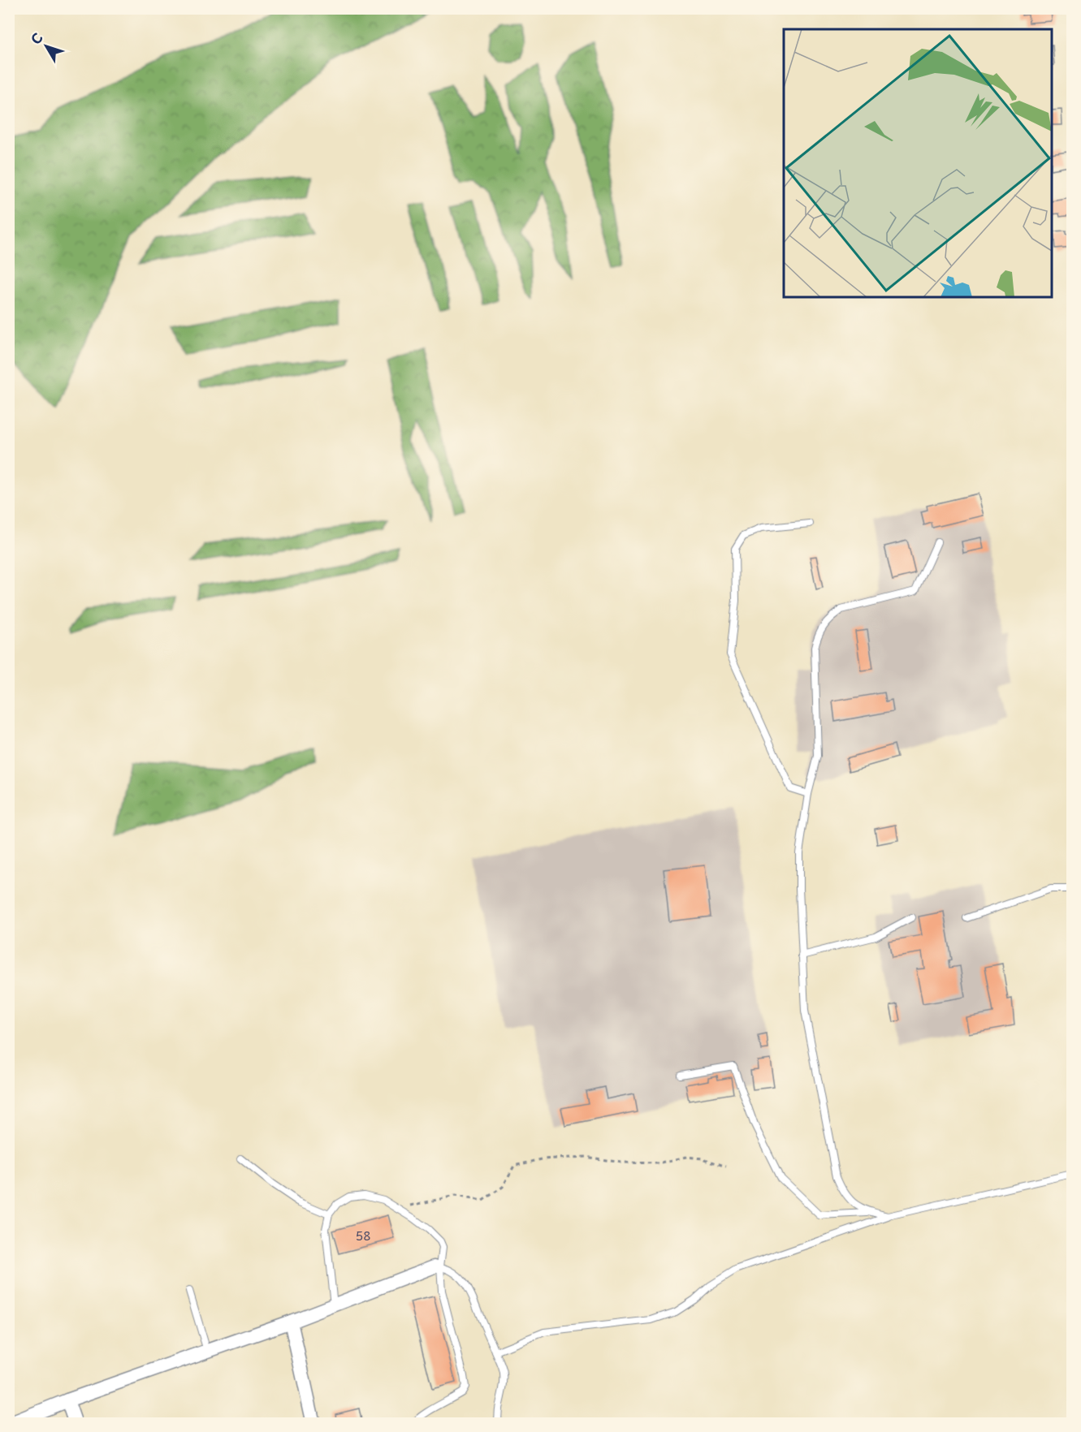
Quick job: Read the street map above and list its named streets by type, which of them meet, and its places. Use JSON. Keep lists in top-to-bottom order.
{
  "house_numbers": ["58"],
  "north": "top left"
}
